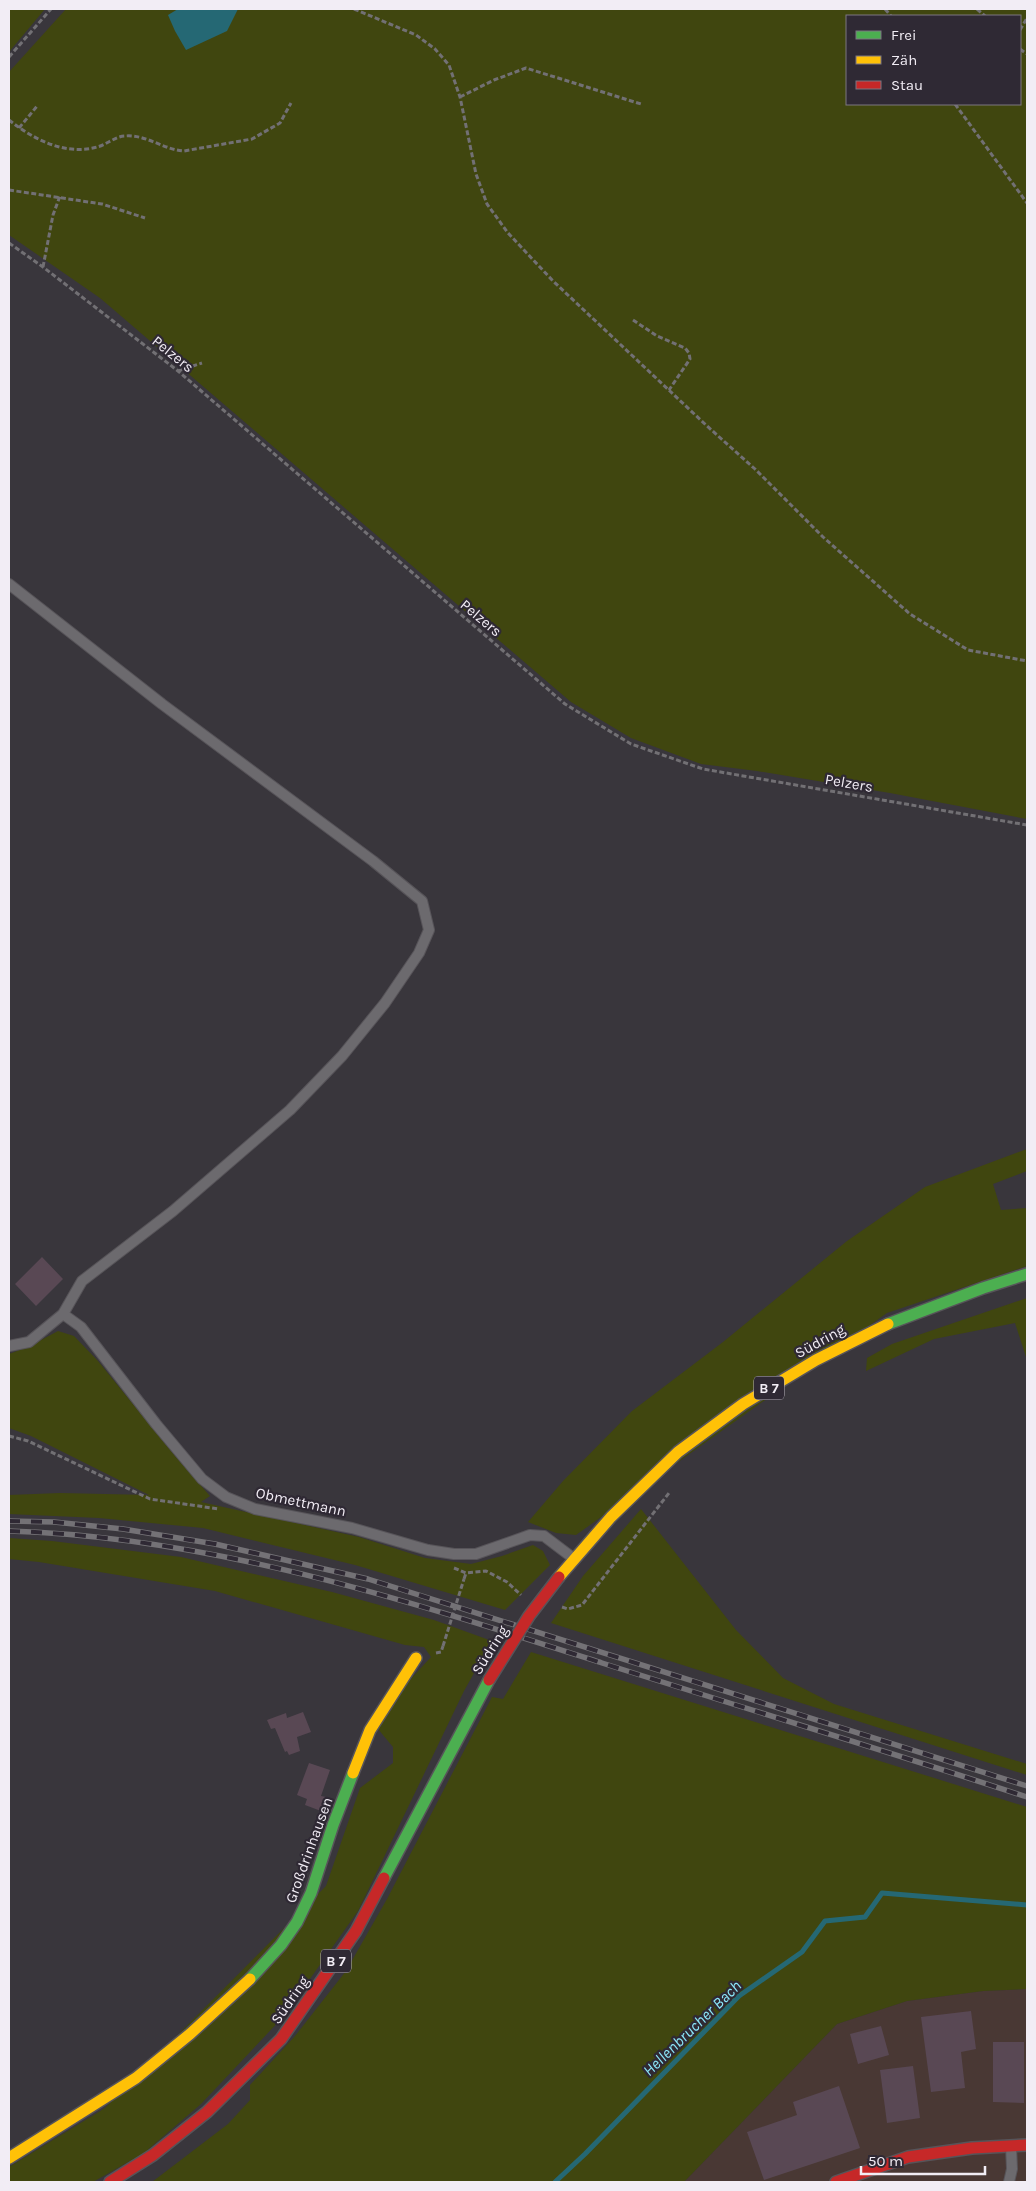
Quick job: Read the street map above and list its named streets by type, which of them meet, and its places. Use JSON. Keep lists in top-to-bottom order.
{
  "streets": {
    "main road": ["Südring", "B 7", "Großdrinhausen"],
    "lane": ["Obmettmann"],
    "path": ["Pelzers"]
  },
  "crossings": [
    ["Südring", "Obmettmann"]
  ],
  "water": ["Hellenbrucher Bach"],
  "legend": ["Frei", "Zäh", "Stau"],
  "scale_bar": "50 m"
}
